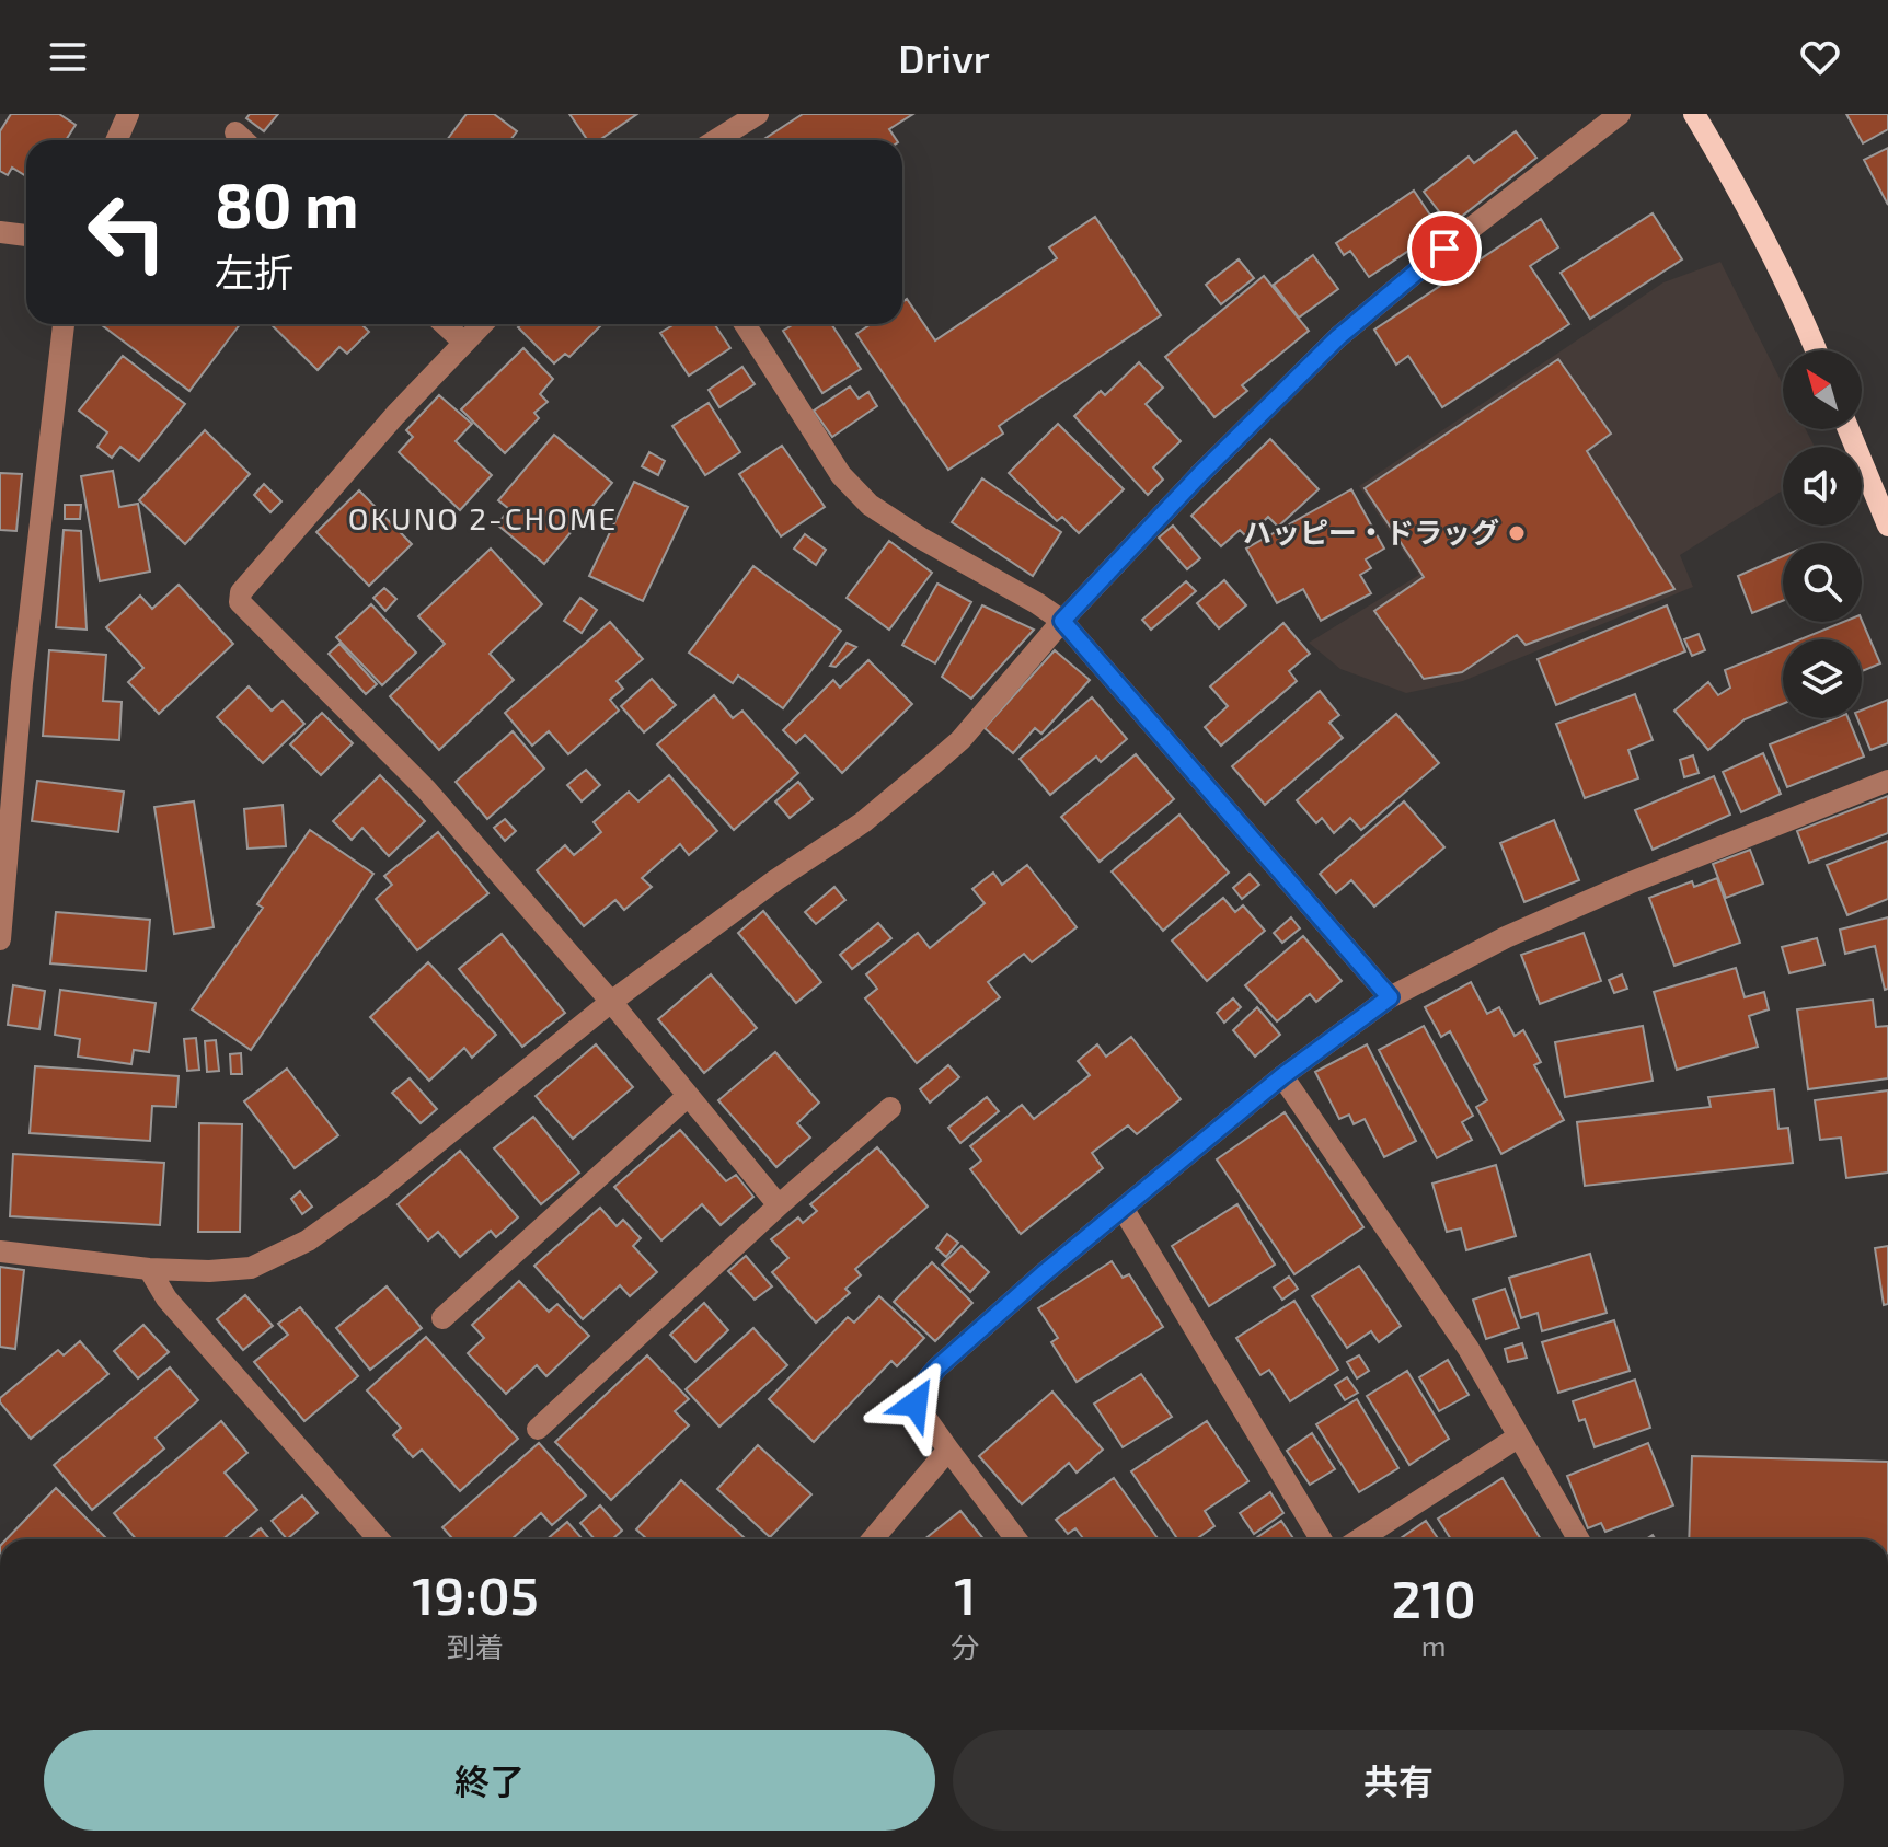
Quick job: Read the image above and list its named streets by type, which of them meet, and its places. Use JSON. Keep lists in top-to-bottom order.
{
  "districts": ["OKUNO 2-CHOME"],
  "places": ["ハッピー・ドラッグ"],
  "north": "top left",
  "page": {
    "header": "Drivr",
    "turn": ["80 m", "左折"],
    "eta": [
      "19:05",
      "到着",
      "1",
      "分",
      "210",
      "m"
    ],
    "buttons": ["終了", "共有"]
  }
}
